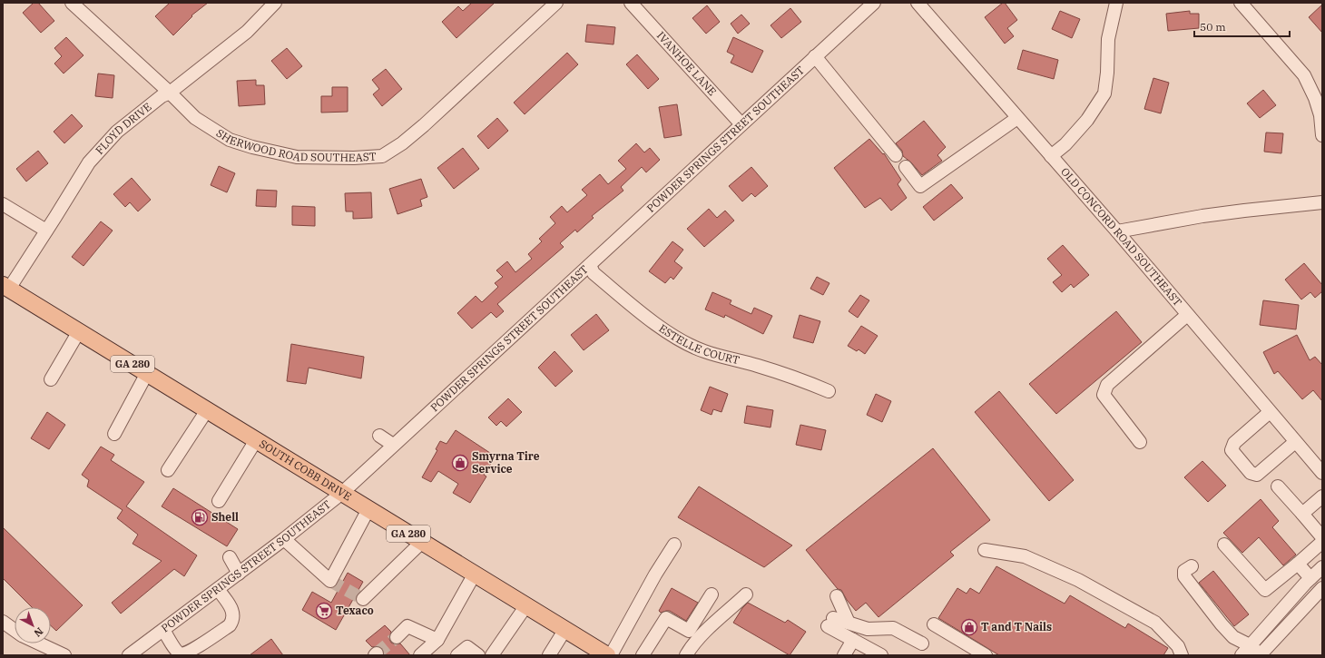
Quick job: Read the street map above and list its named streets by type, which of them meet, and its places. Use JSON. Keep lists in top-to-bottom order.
{
  "streets": {
    "main road": ["GA 280", "SOUTH COBB DRIVE"],
    "street": [
      "IVANHOE LANE",
      "FLOYD DRIVE",
      "POWDER SPRINGS STREET SOUTHEAST",
      "SHERWOOD ROAD SOUTHEAST",
      "OLD CONCORD ROAD SOUTHEAST",
      "ESTELLE COURT"
    ]
  },
  "crossings": [
    ["IVANHOE LANE", "POWDER SPRINGS STREET SOUTHEAST"],
    ["FLOYD DRIVE", "SHERWOOD ROAD SOUTHEAST"],
    ["FLOYD DRIVE", "SOUTH COBB DRIVE"],
    ["POWDER SPRINGS STREET SOUTHEAST", "ESTELLE COURT"],
    ["POWDER SPRINGS STREET SOUTHEAST", "SOUTH COBB DRIVE"]
  ],
  "places": {
    "shop": ["Smyrna Tire Service", "T and T Nails"],
    "fuel station": ["Shell"],
    "supermarket": ["Texaco"]
  },
  "scale_bar": "50 m",
  "north": "bottom right"
}
